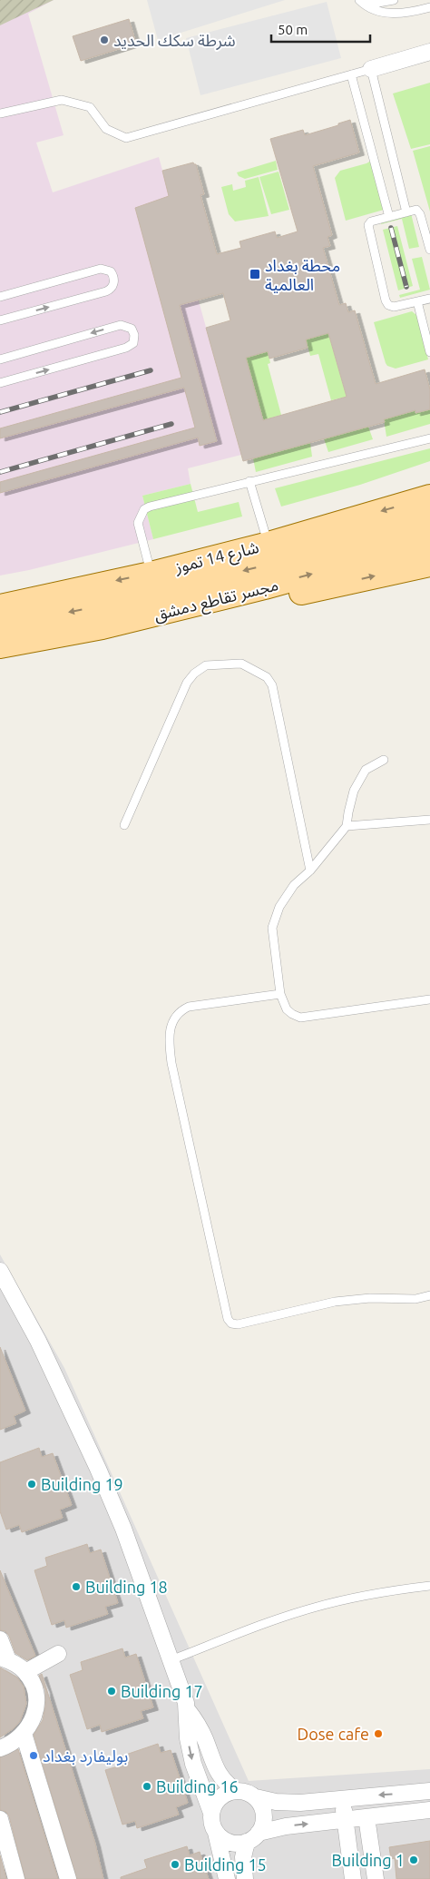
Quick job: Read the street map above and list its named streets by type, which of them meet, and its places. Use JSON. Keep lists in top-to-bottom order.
{
  "streets": {
    "main road": ["شارع 14 تموز", "مجسر تقاطع دمشق"]
  },
  "places": {
    "other": [
      "شرطة سكك الحديد",
      "Building 19",
      "Building 18",
      "Building 17",
      "Dose cafe",
      "بوليفارد بغداد",
      "Building 16",
      "Building 1",
      "Building 15"
    ],
    "transit": ["محطة بغداد العالمية"]
  },
  "scale_bar": "50 m"
}
